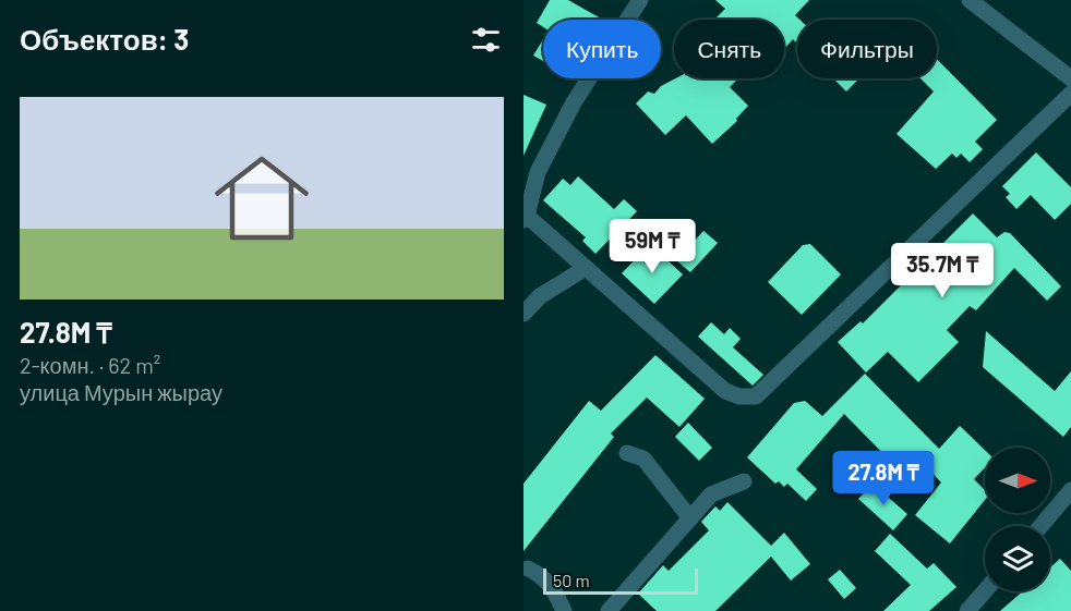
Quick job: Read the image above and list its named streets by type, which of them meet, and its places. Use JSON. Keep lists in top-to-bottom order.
{
  "scale_bar": "50 m",
  "north": "right",
  "page": {
    "heading": "Объектов: 3",
    "chip": ["Купить", "Снять", "Фильтры"],
    "list": [
      {
        "name": "27.8M ₸",
        "note": "2-комн. · 62 m² · улица Мурын жырау"
      }
    ],
    "price": ["59M ₸", "35.7M ₸", "27.8M ₸"],
    "scale": "50 m"
  }
}
